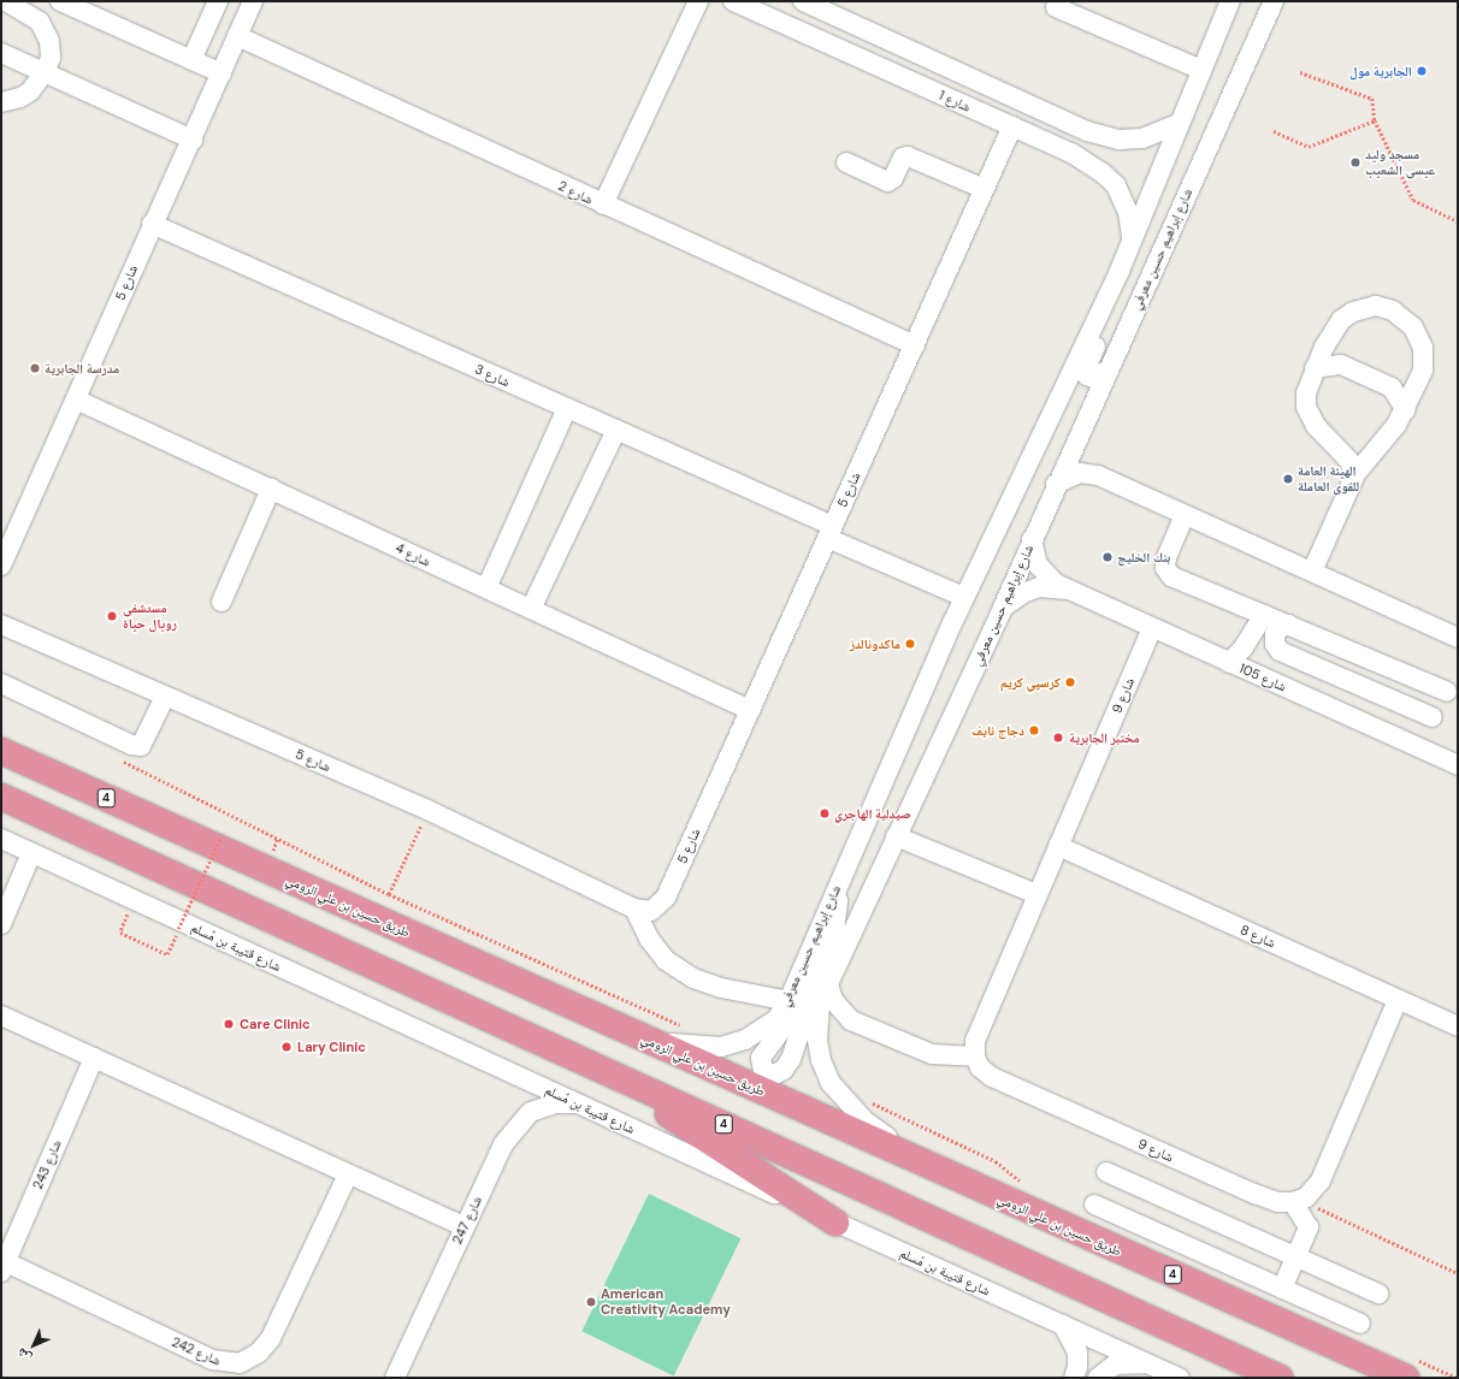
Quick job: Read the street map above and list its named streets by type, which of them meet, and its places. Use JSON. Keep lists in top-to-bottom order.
{
  "streets": {
    "highway": ["4", "طريق حسين بن علي الرومي"],
    "street": [
      "شارع 1",
      "شارع 2",
      "شارع إبراهيم حسين معرفي",
      "شارع 5",
      "شارع 3",
      "شارع 4",
      "شارع 105",
      "شارع 9",
      "شارع 8",
      "شارع قتيبة بن مُسلم",
      "شارع 243",
      "شارع 247",
      "شارع 242"
    ]
  },
  "crossings": [
    ["شارع 1", "شارع إبراهيم حسين معرفي"],
    ["شارع 1", "شارع 5"],
    ["شارع 2", "شارع 5"],
    ["شارع إبراهيم حسين معرفي", "شارع 3"],
    ["شارع إبراهيم حسين معرفي", "شارع 105"],
    ["شارع إبراهيم حسين معرفي", "طريق حسين بن علي الرومي"],
    ["شارع 5", "شارع 3"],
    ["شارع 5", "شارع 4"],
    ["شارع 105", "شارع 9"],
    ["شارع 9", "شارع 8"],
    ["شارع قتيبة بن مُسلم", "شارع 247"],
    ["شارع 243", "شارع 242"]
  ],
  "places": [
    "الجابرية مول",
    "مسجد وليد عيسى الشعيب",
    "مدرسة الجابرية",
    "الهيئة العامة للقوى العاملة",
    "بنك الخليج",
    "مستشفى رويال حياة",
    "ماكدونالدز",
    "كرسپي كريم",
    "دجاج نايف",
    "مختبر الجابرية",
    "صيدلية الهاجري",
    "Care Clinic",
    "Lary Clinic",
    "American Creativity Academy"
  ],
  "north": "bottom left"
}
